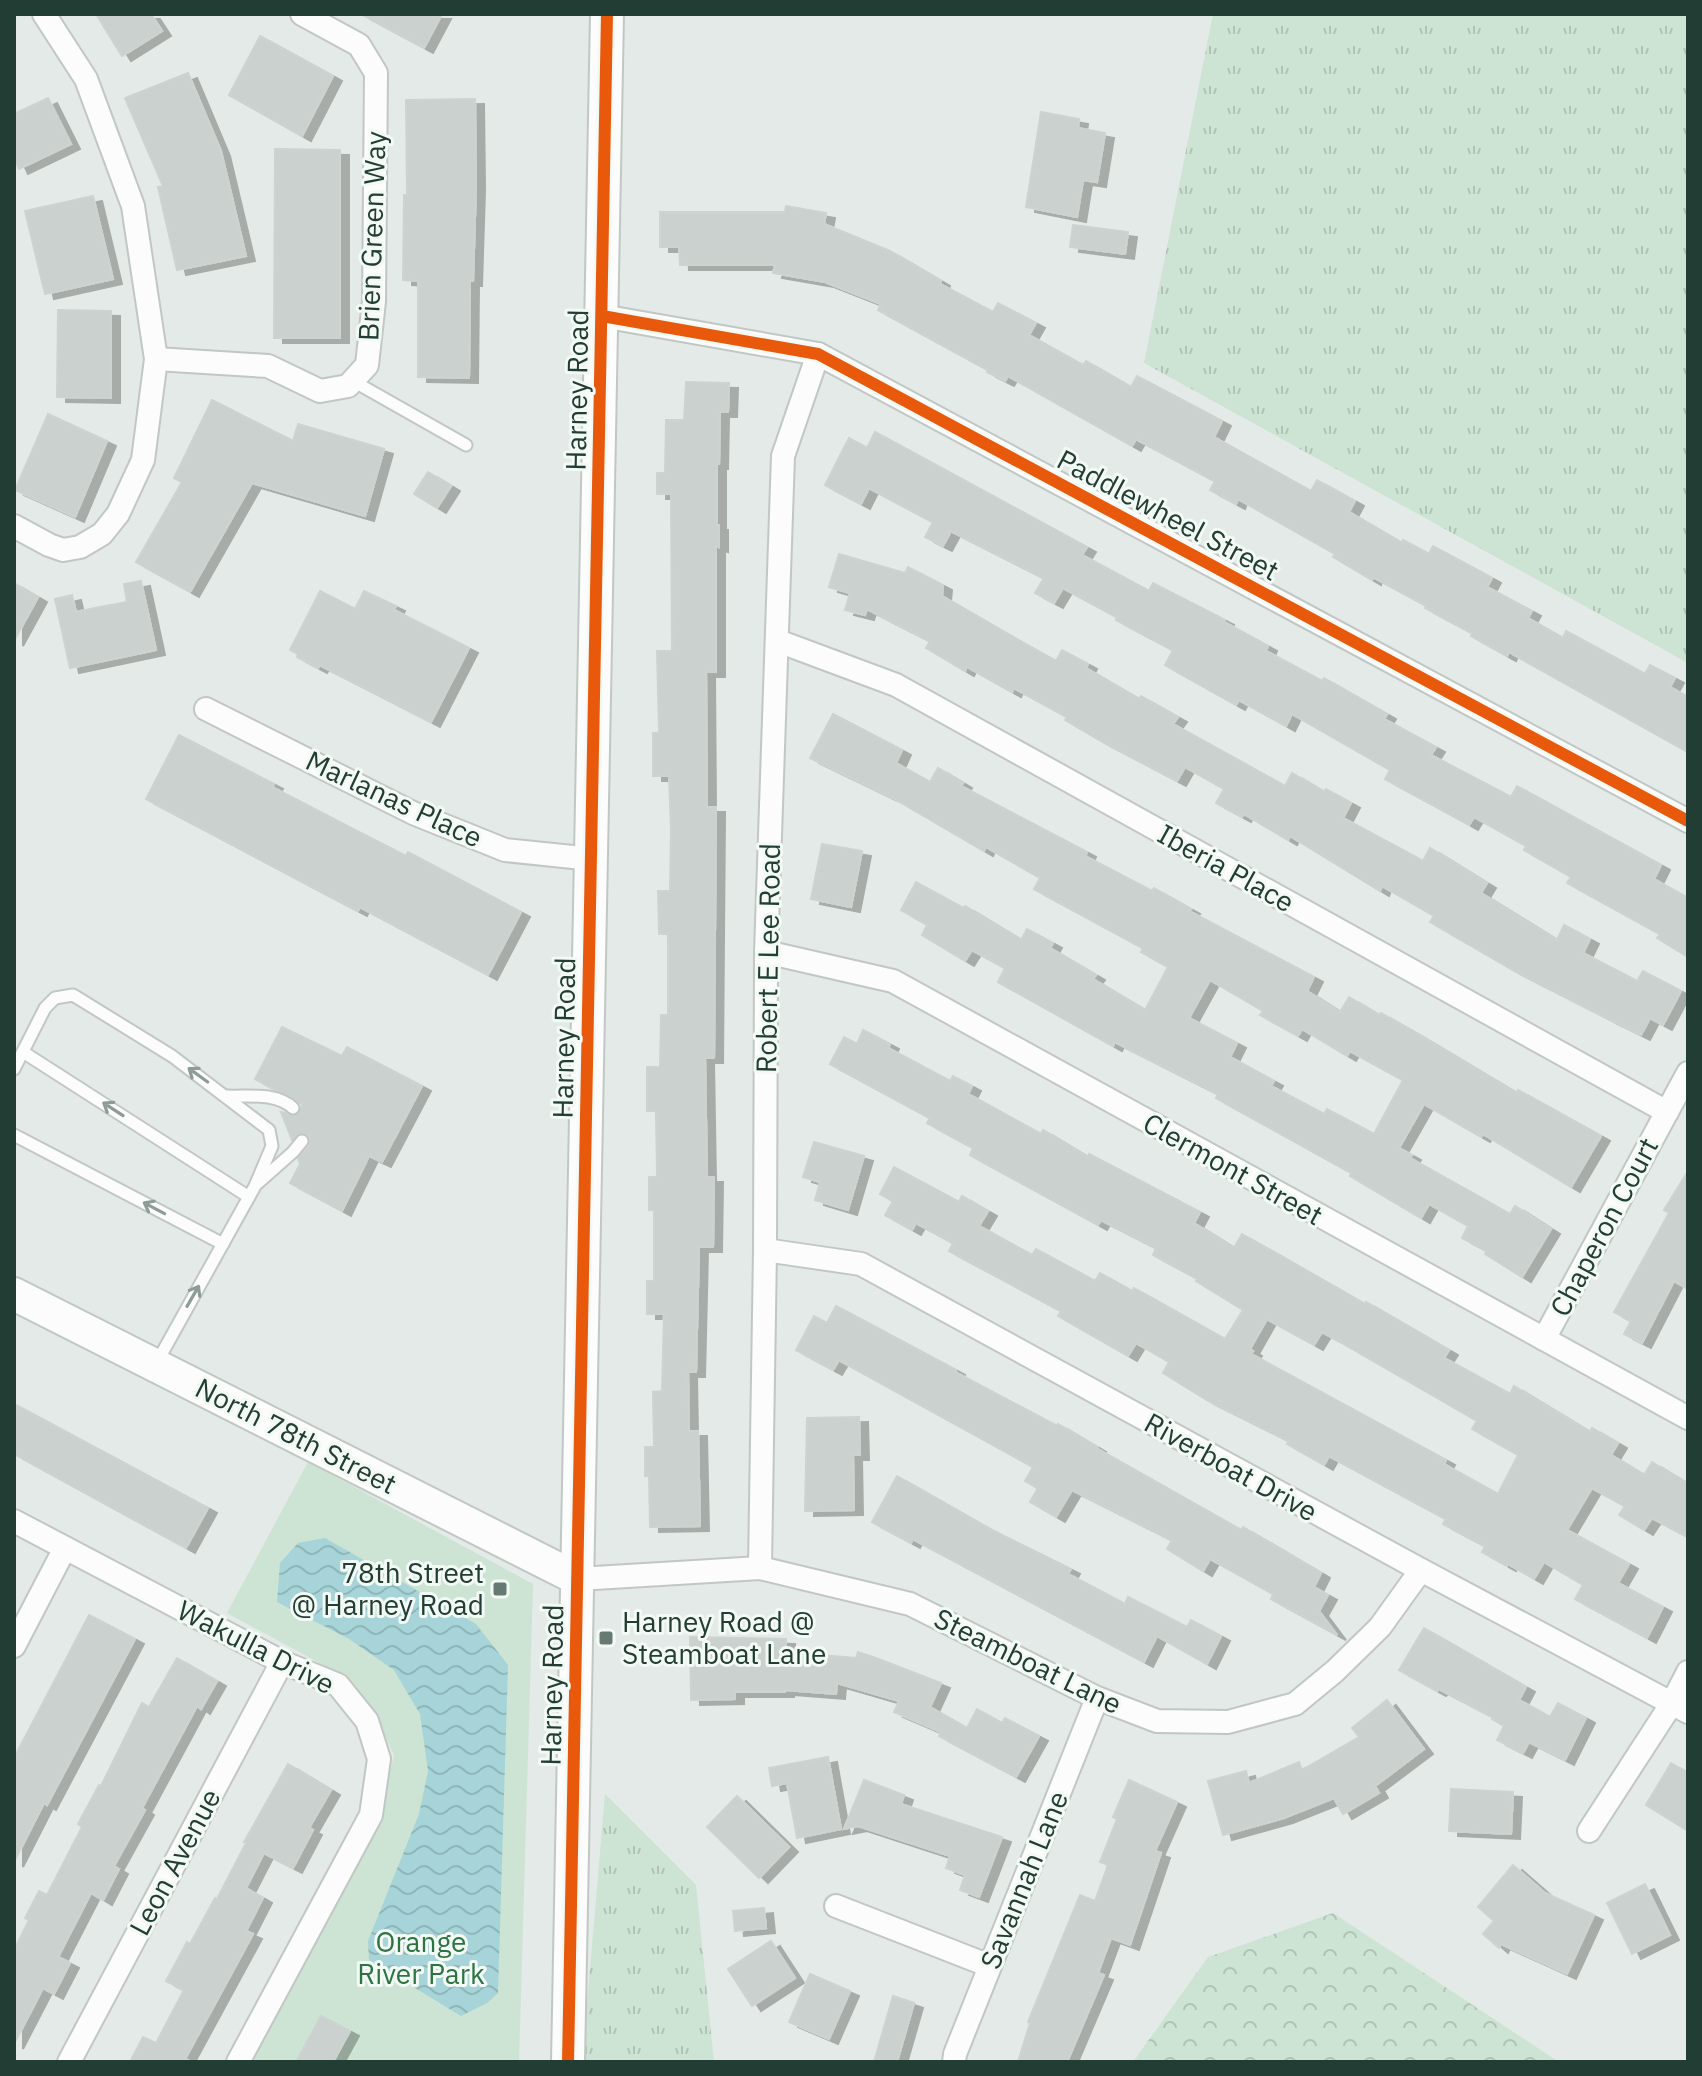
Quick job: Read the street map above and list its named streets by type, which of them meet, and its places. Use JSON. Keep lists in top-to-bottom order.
{
  "streets": {
    "street": [
      "Brien Green Way",
      "Harney Road",
      "Paddlewheel Street",
      "Marlanas Place",
      "Iberia Place",
      "Robert E Lee Road",
      "Clermont Street",
      "Chaperon Court",
      "North 78th Street",
      "Riverboat Drive",
      "Wakulla Drive",
      "Steamboat Lane",
      "Leon Avenue",
      "Savannah Lane"
    ]
  },
  "crossings": [
    ["Harney Road", "Paddlewheel Street"],
    ["Harney Road", "Marlanas Place"],
    ["Harney Road", "North 78th Street"],
    ["Harney Road", "Steamboat Lane"],
    ["Paddlewheel Street", "Robert E Lee Road"],
    ["Iberia Place", "Robert E Lee Road"],
    ["Iberia Place", "Chaperon Court"],
    ["Robert E Lee Road", "Clermont Street"],
    ["Robert E Lee Road", "Riverboat Drive"],
    ["Robert E Lee Road", "Steamboat Lane"],
    ["Clermont Street", "Chaperon Court"],
    ["North 78th Street", "Steamboat Lane"],
    ["Riverboat Drive", "Steamboat Lane"],
    ["Wakulla Drive", "Leon Avenue"],
    ["Steamboat Lane", "Savannah Lane"]
  ],
  "parks": ["Orange River Park"],
  "places": {
    "transit": ["78th Street @ Harney Road", "Harney Road @ Steamboat Lane"]
  }
}
